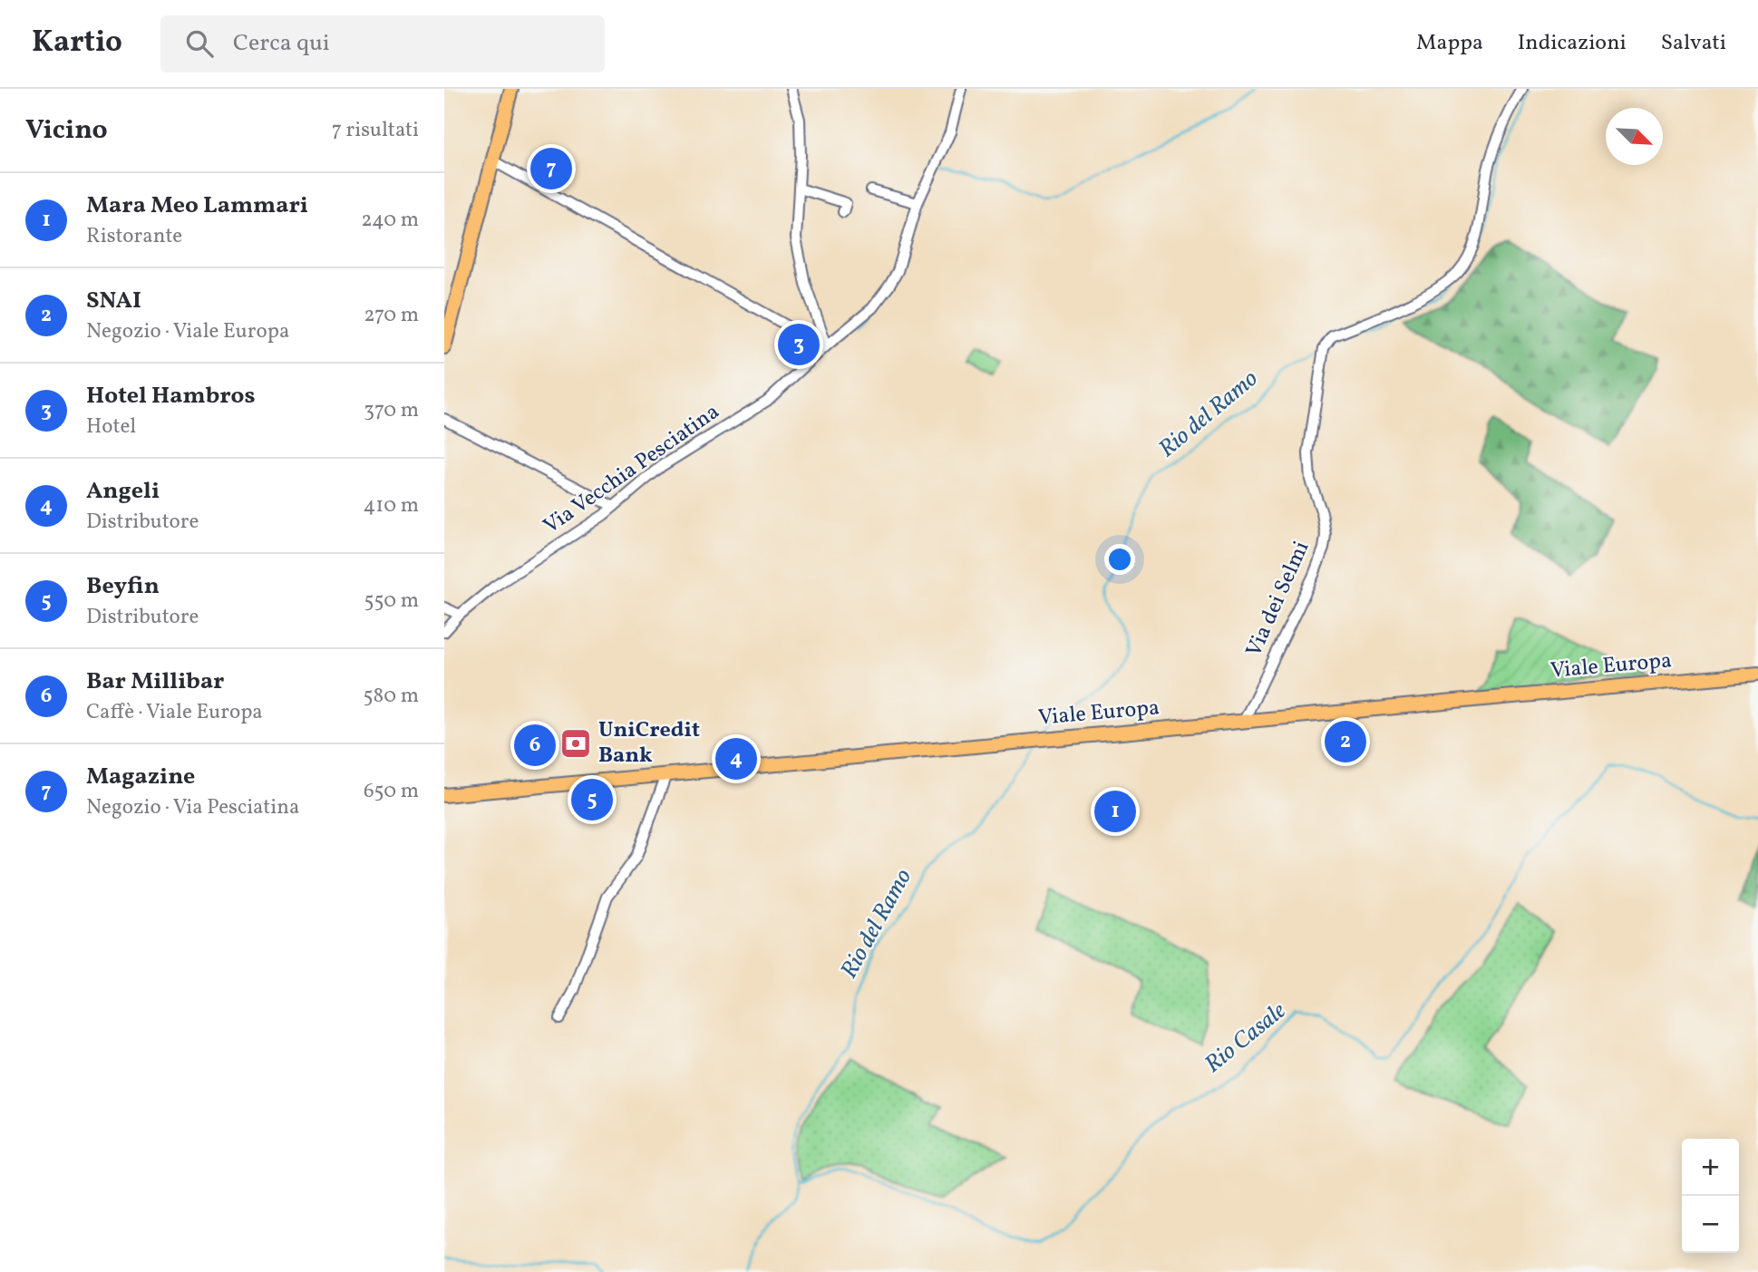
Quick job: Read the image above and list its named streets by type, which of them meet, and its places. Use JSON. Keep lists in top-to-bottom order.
{
  "streets": {
    "main road": ["Viale Europa"],
    "street": ["Via Vecchia Pesciatina", "Via dei Selmi"]
  },
  "crossings": [
    ["Via dei Selmi", "Viale Europa"]
  ],
  "water": ["Rio del Ramo", "Rio Casale"],
  "places": {
    "bank": ["UniCredit Bank"]
  },
  "north": "bottom right",
  "page": {
    "header": "Kartio",
    "search": "Cerca qui",
    "nav": ["Mappa", "Indicazioni", "Salvati"],
    "heading": ["Vicino", "7 risultati"],
    "pins": [
      "7",
      "3",
      "2",
      "6",
      "4",
      "5",
      "1"
    ],
    "list": [
      {
        "mark": "1",
        "name": "Mara Meo Lammari",
        "note": "Ristorante",
        "value": "240 m"
      },
      {
        "mark": "2",
        "name": "SNAI",
        "note": "Negozio · Viale Europa",
        "value": "270 m"
      },
      {
        "mark": "3",
        "name": "Hotel Hambros",
        "note": "Hotel",
        "value": "370 m"
      },
      {
        "mark": "4",
        "name": "Angeli",
        "note": "Distributore",
        "value": "410 m"
      },
      {
        "mark": "5",
        "name": "Beyfin",
        "note": "Distributore",
        "value": "550 m"
      },
      {
        "mark": "6",
        "name": "Bar Millibar",
        "note": "Caffè · Viale Europa",
        "value": "580 m"
      },
      {
        "mark": "7",
        "name": "Magazine",
        "note": "Negozio · Via Pesciatina",
        "value": "650 m"
      }
    ],
    "map_buttons": ["+", "−"]
  }
}
